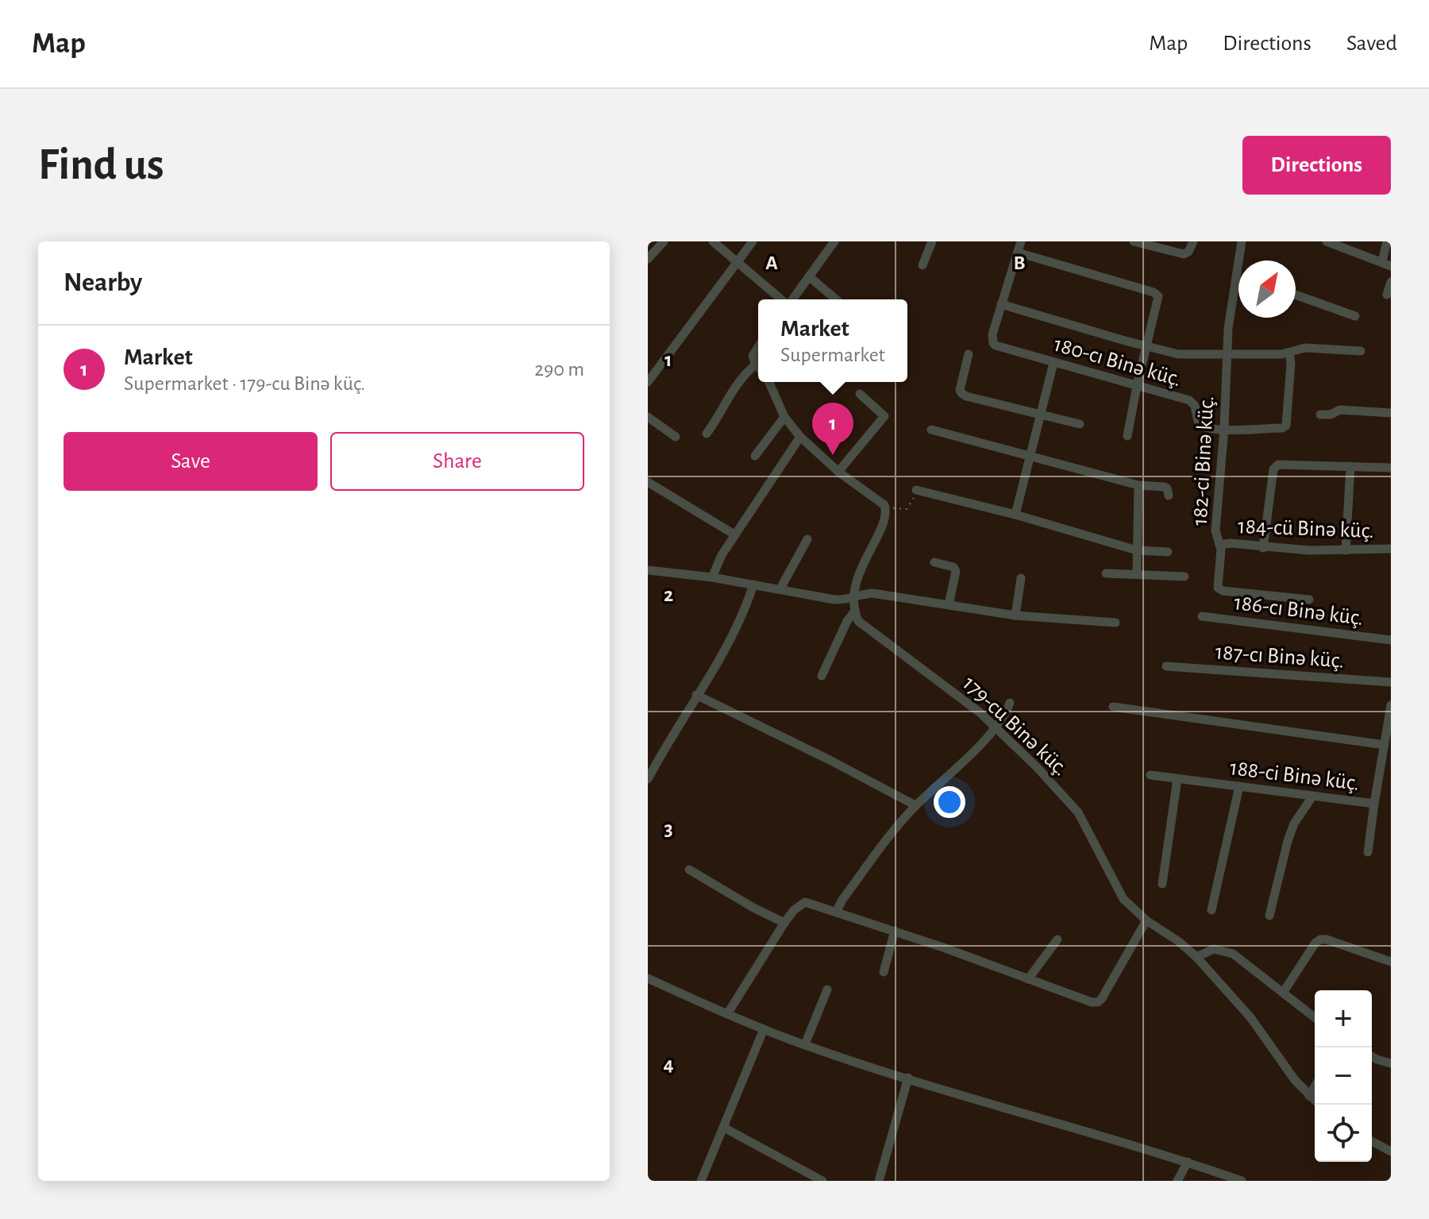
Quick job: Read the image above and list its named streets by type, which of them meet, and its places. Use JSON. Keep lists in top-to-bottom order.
{
  "streets": {
    "street": [
      "180-cı Binə küç.",
      "182-ci Binə küç.",
      "184-cü Binə küç.",
      "186-cı Binə küç.",
      "187-cı Binə küç.",
      "179-cu Binə küç.",
      "188-ci Binə küç."
    ]
  },
  "crossings": [
    ["180-cı Binə küç.", "182-ci Binə küç."],
    ["182-ci Binə küç.", "184-cü Binə küç."]
  ],
  "north": "top right",
  "page": {
    "header": "Map",
    "nav": ["Map", "Directions", "Saved"],
    "buttons": [
      "Directions",
      ["Save", "Share"]
    ],
    "title": "Find us",
    "heading": "Nearby",
    "popup": ["Market", "Supermarket"],
    "list": [
      {
        "mark": "1",
        "name": "Market",
        "note": "Supermarket · 179-cu Binə küç.",
        "value": "290 m"
      }
    ],
    "pins": "1",
    "map_buttons": ["+", "−"]
  },
  "grid": {
    "columns": ["A", "B"],
    "rows": [
      "1",
      "2",
      "3",
      "4"
    ]
  }
}
